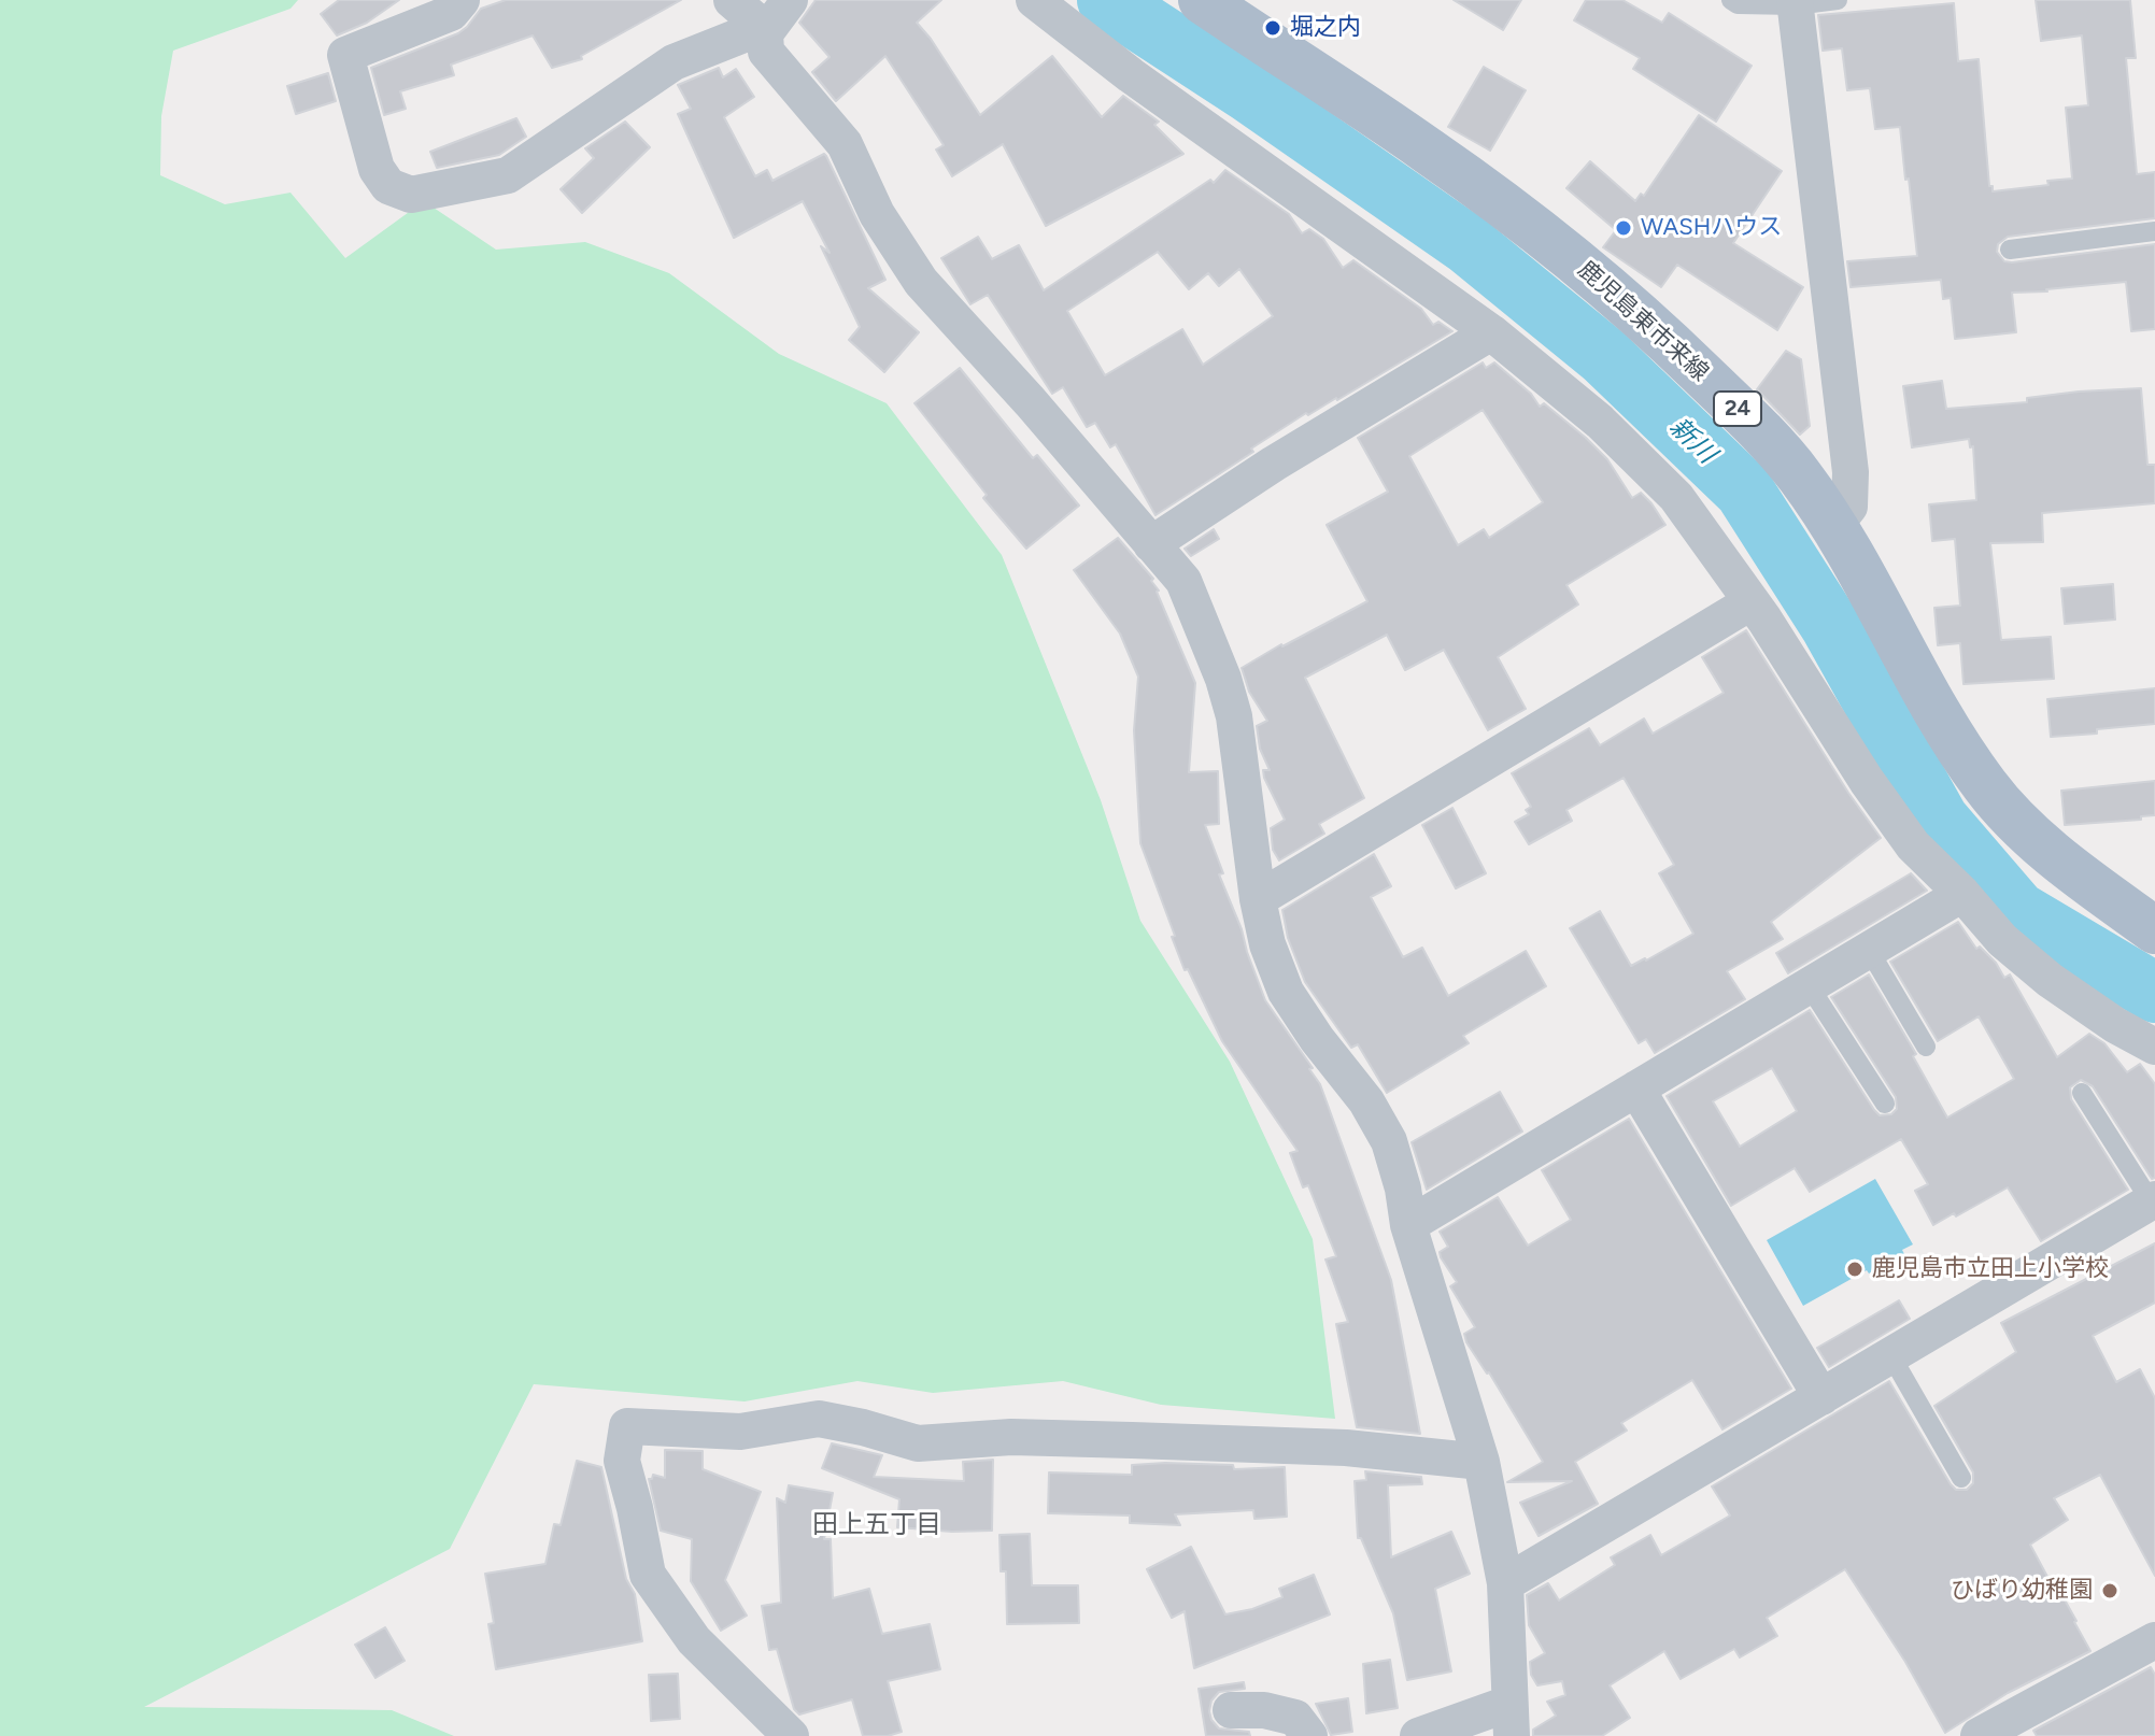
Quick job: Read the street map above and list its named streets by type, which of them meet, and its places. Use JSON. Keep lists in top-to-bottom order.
{
  "streets": {
    "main road": ["鹿児島東市来線", "24"]
  },
  "districts": ["田上五丁目"],
  "water": ["新川"],
  "places": [
    "堀之内",
    "WASHハウス",
    "鹿児島市立田上小学校",
    "ひばり幼稚園"
  ]
}
